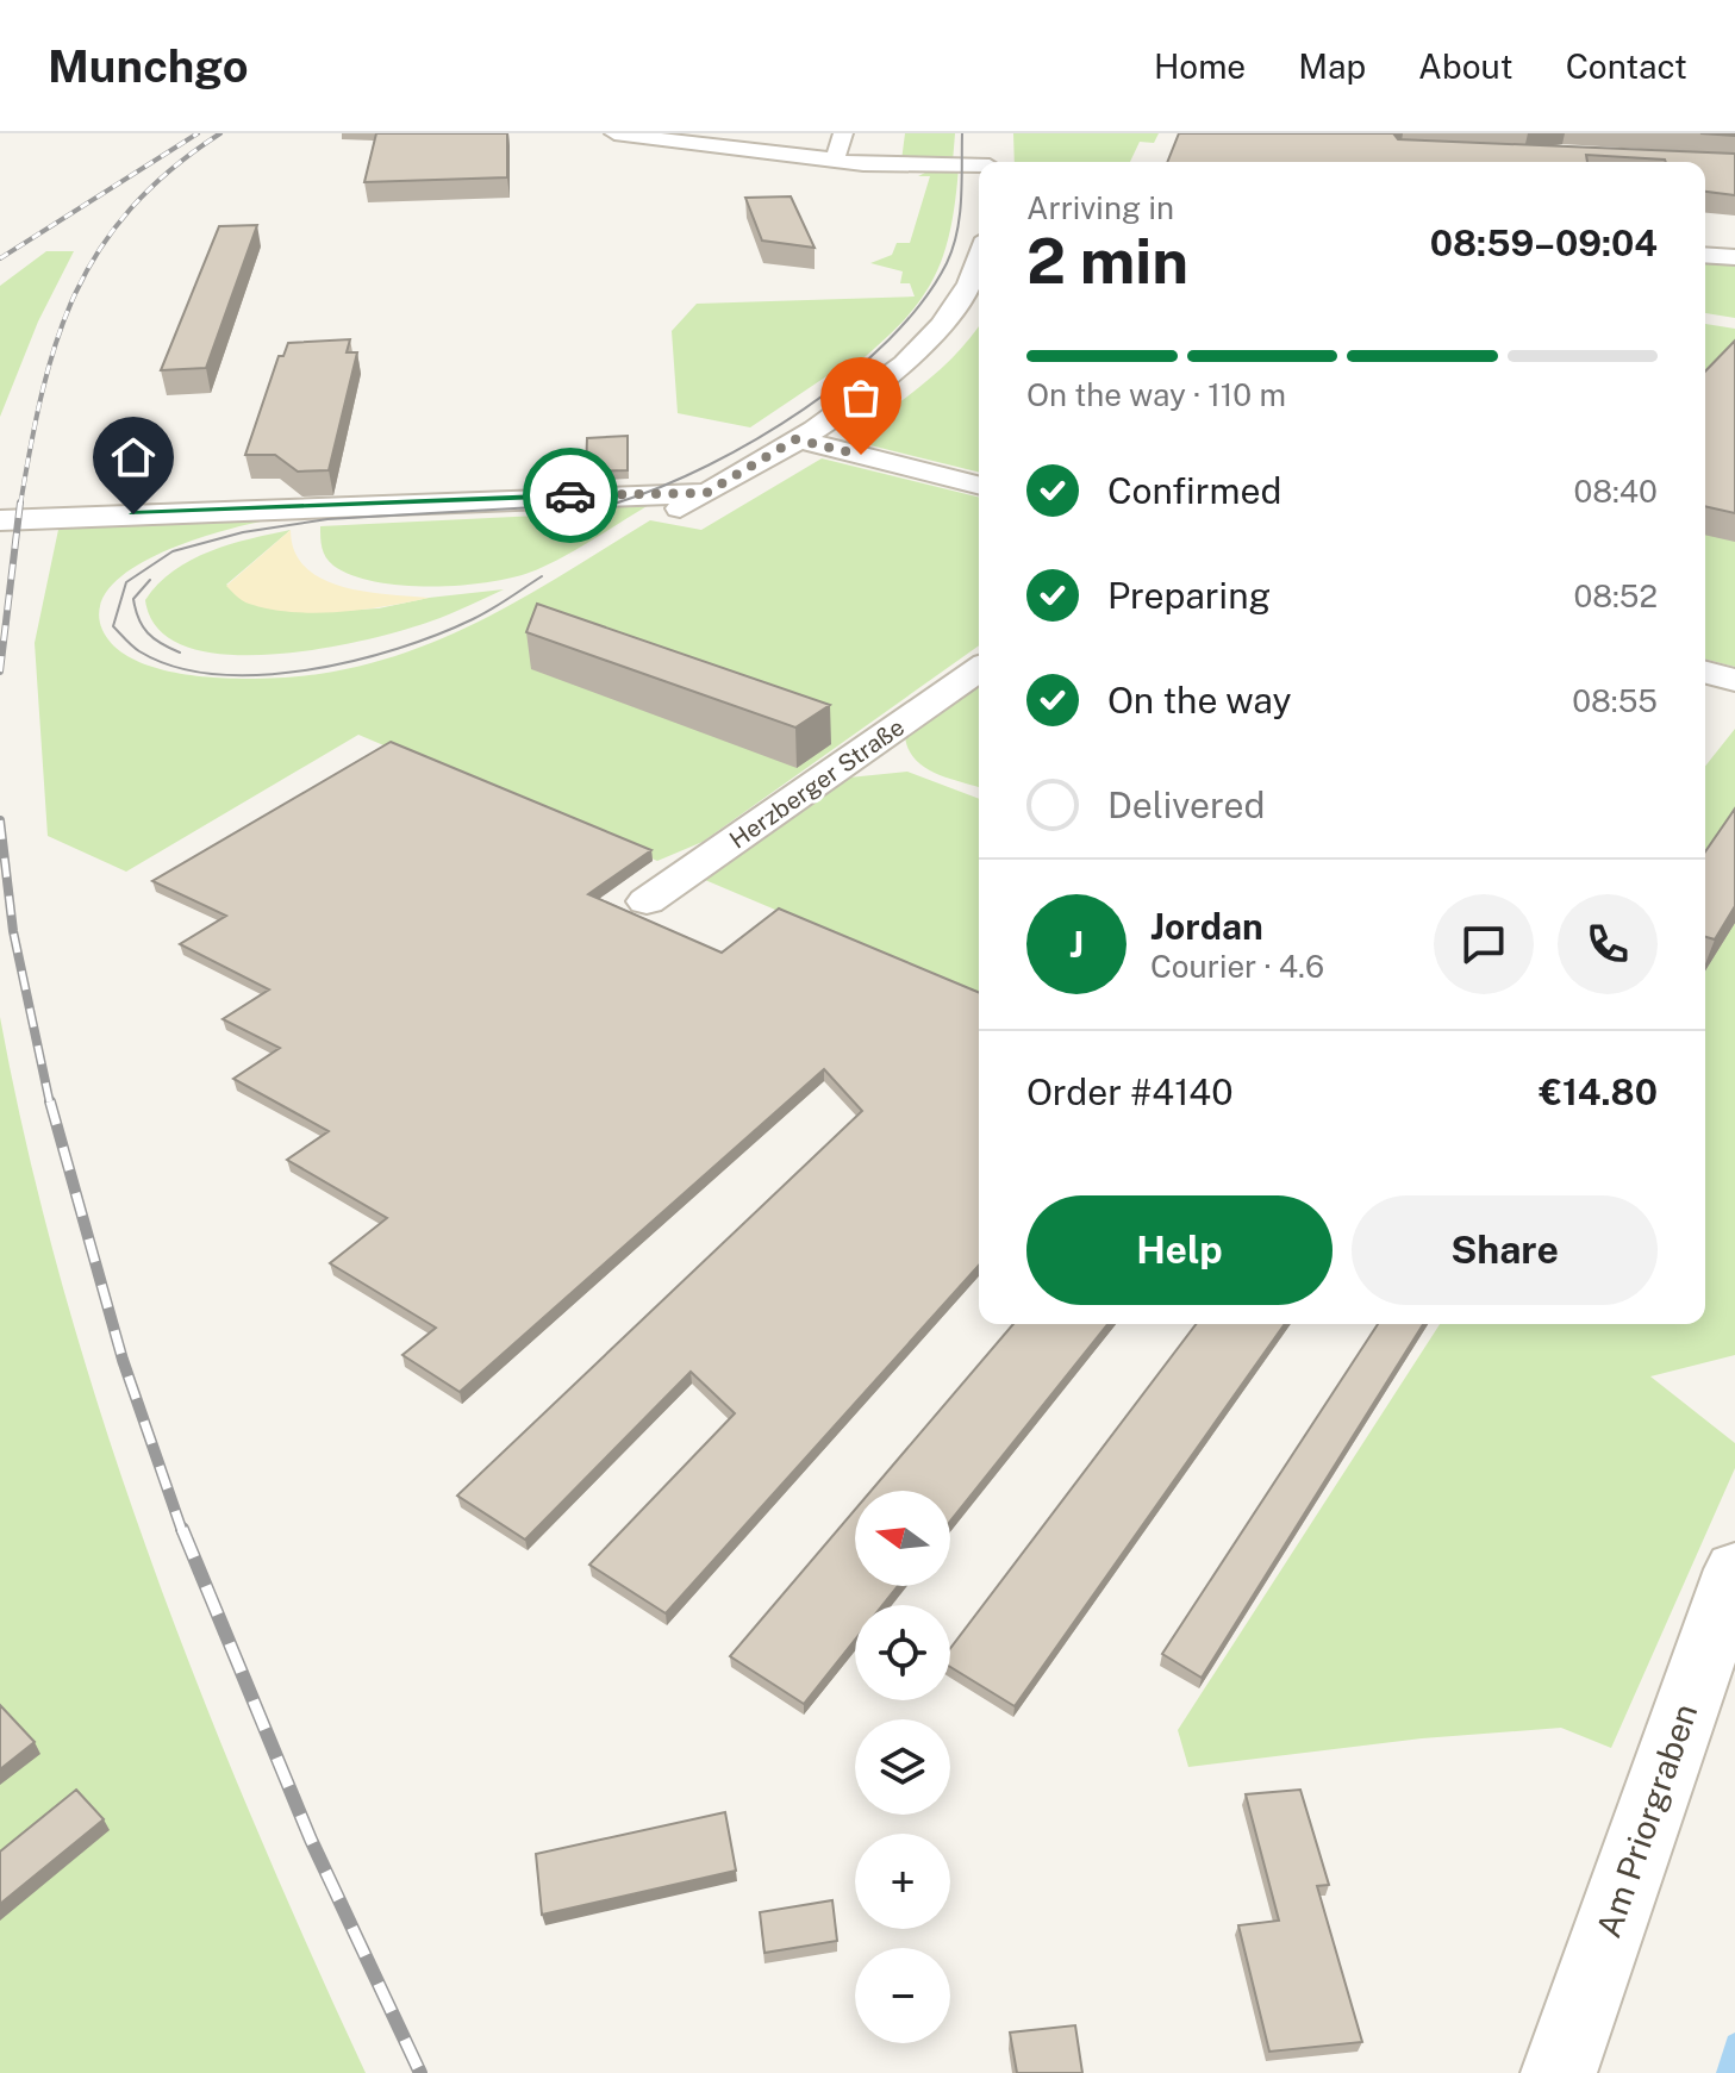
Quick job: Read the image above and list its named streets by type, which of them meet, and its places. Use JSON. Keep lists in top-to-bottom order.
{
  "streets": {
    "street": ["Herzberger Straße", "Am Priorgraben"]
  },
  "north": "left",
  "page": {
    "header": "Munchgo",
    "nav": [
      "Home",
      "Map",
      "About",
      "Contact"
    ],
    "heading": ["2 min", "Arriving in", "08:59–09:04"],
    "panel": [
      "Jordan",
      "Courier · 4.6",
      "Order #4140",
      "€14.80"
    ],
    "bar": "On the way · 110 m",
    "list": [
      ["Confirmed", "08:40"],
      ["Preparing", "08:52"],
      ["On the way", "08:55"],
      "Delivered"
    ],
    "round": "J",
    "buttons": ["Help", "Share"],
    "map_buttons": ["+", "−"]
  }
}
